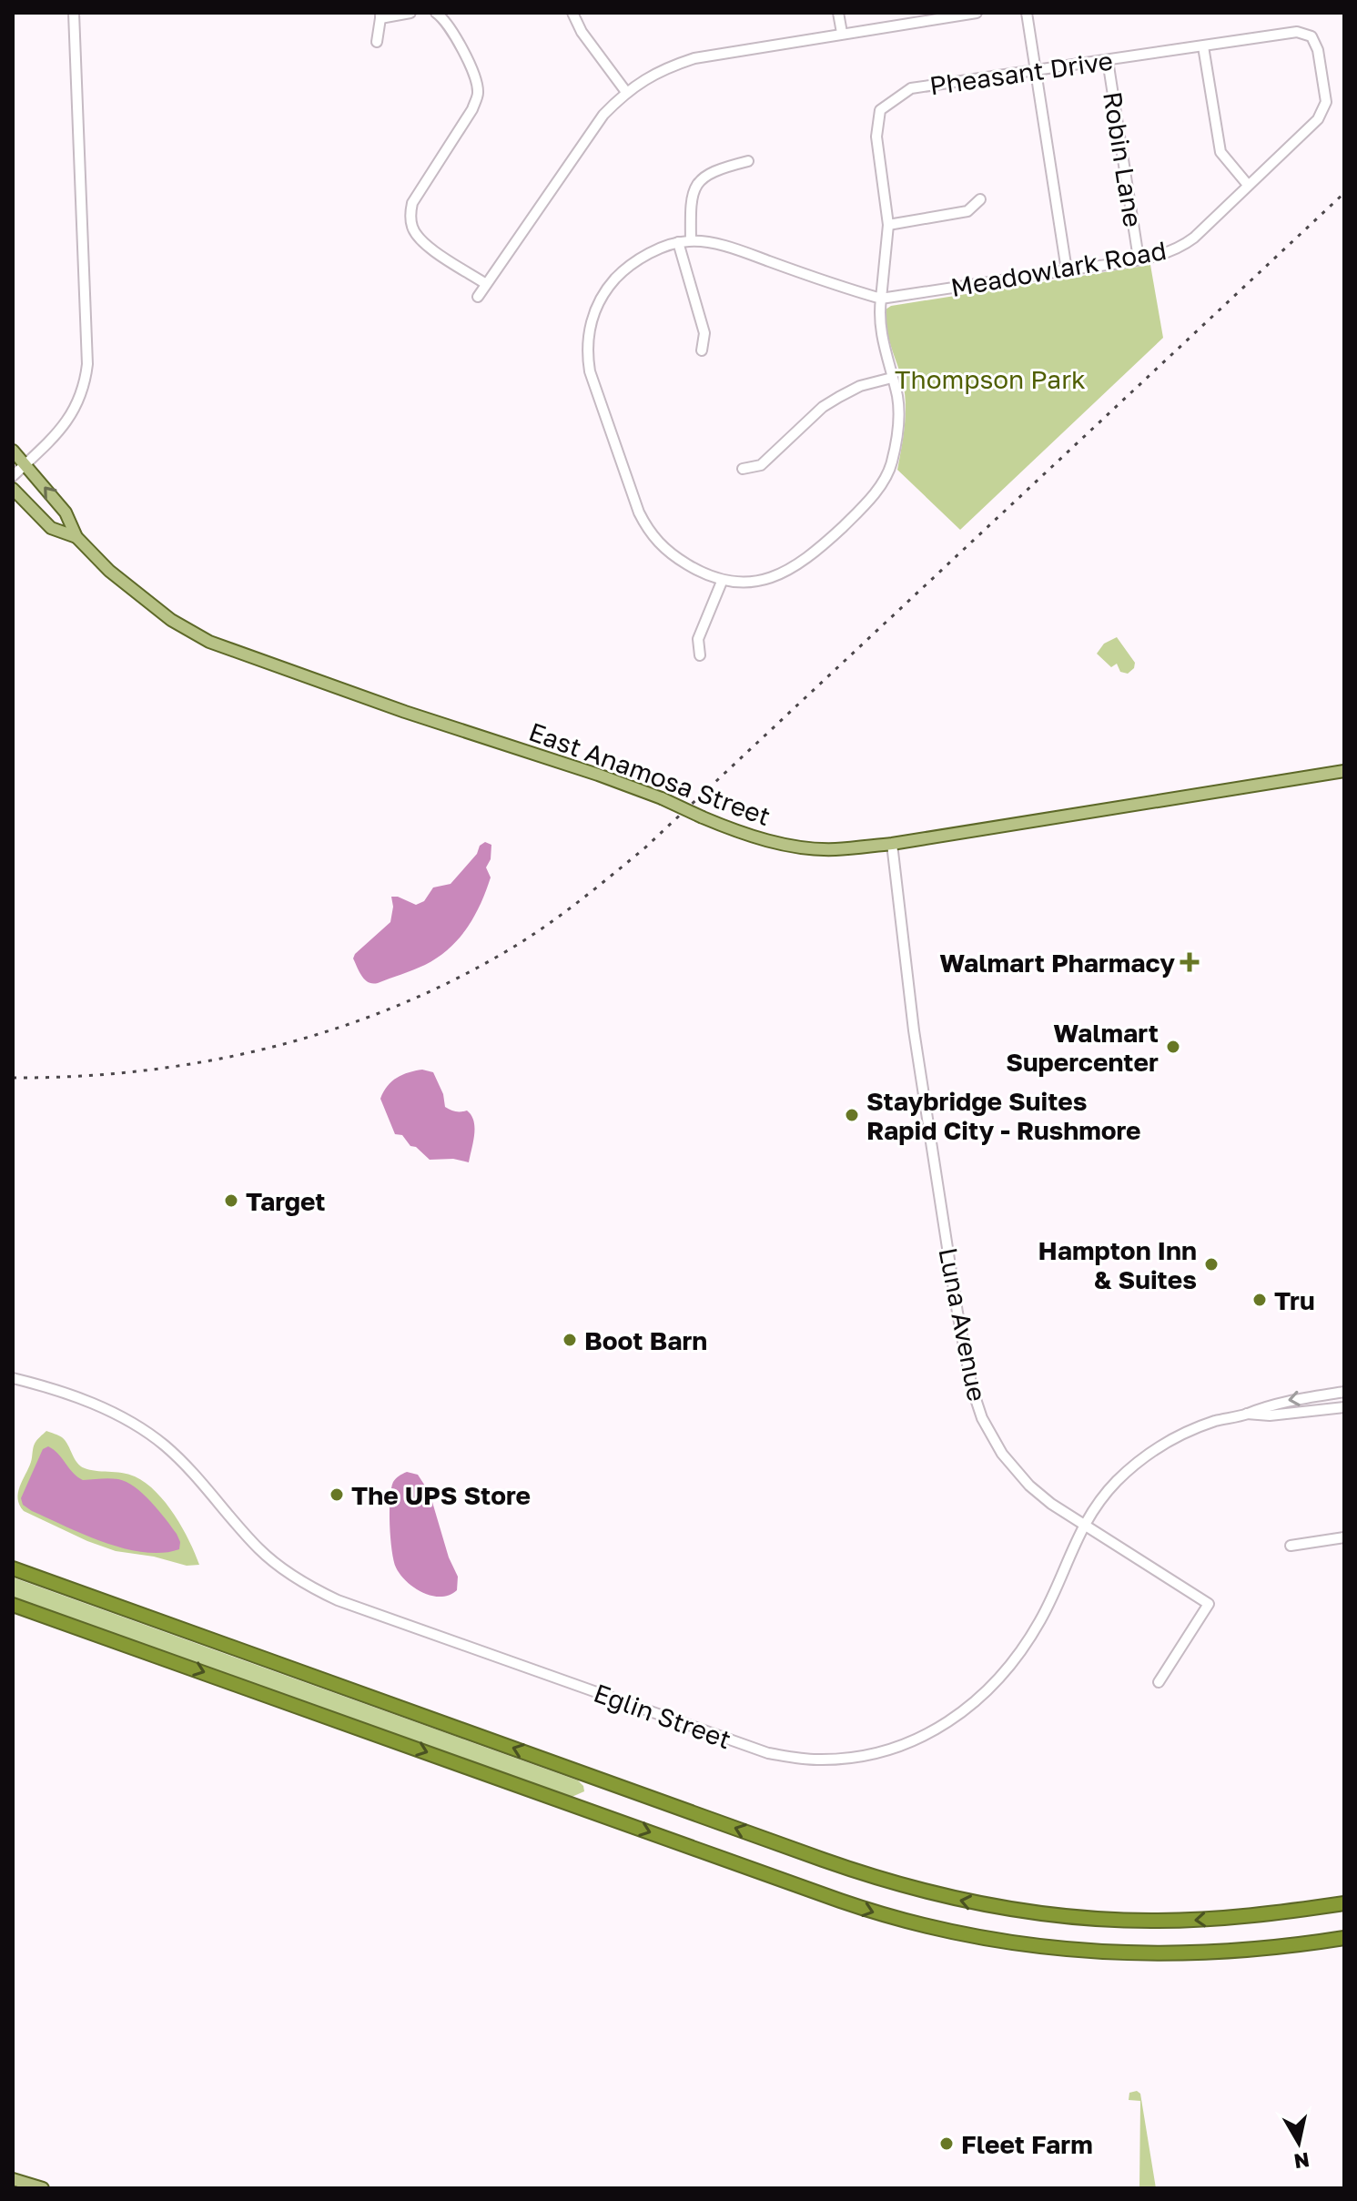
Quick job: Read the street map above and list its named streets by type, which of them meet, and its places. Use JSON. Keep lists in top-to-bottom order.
{
  "streets": {
    "main road": ["East Anamosa Street"],
    "street": [
      "Pheasant Drive",
      "Robin Lane",
      "Meadowlark Road",
      "Luna Avenue",
      "Eglin Street"
    ]
  },
  "crossings": [
    ["Pheasant Drive", "Robin Lane"],
    ["Pheasant Drive", "Meadowlark Road"],
    ["Robin Lane", "Meadowlark Road"],
    ["East Anamosa Street", "Luna Avenue"],
    ["Luna Avenue", "Eglin Street"]
  ],
  "parks": ["Thompson Park"],
  "places": {
    "health": ["Walmart Pharmacy"],
    "other": [
      "Walmart Supercenter",
      "Staybridge Suites Rapid City - Rushmore",
      "Target",
      "Hampton Inn & Suites",
      "Tru",
      "Boot Barn",
      "The UPS Store",
      "Fleet Farm"
    ]
  },
  "north": "bottom"
}
